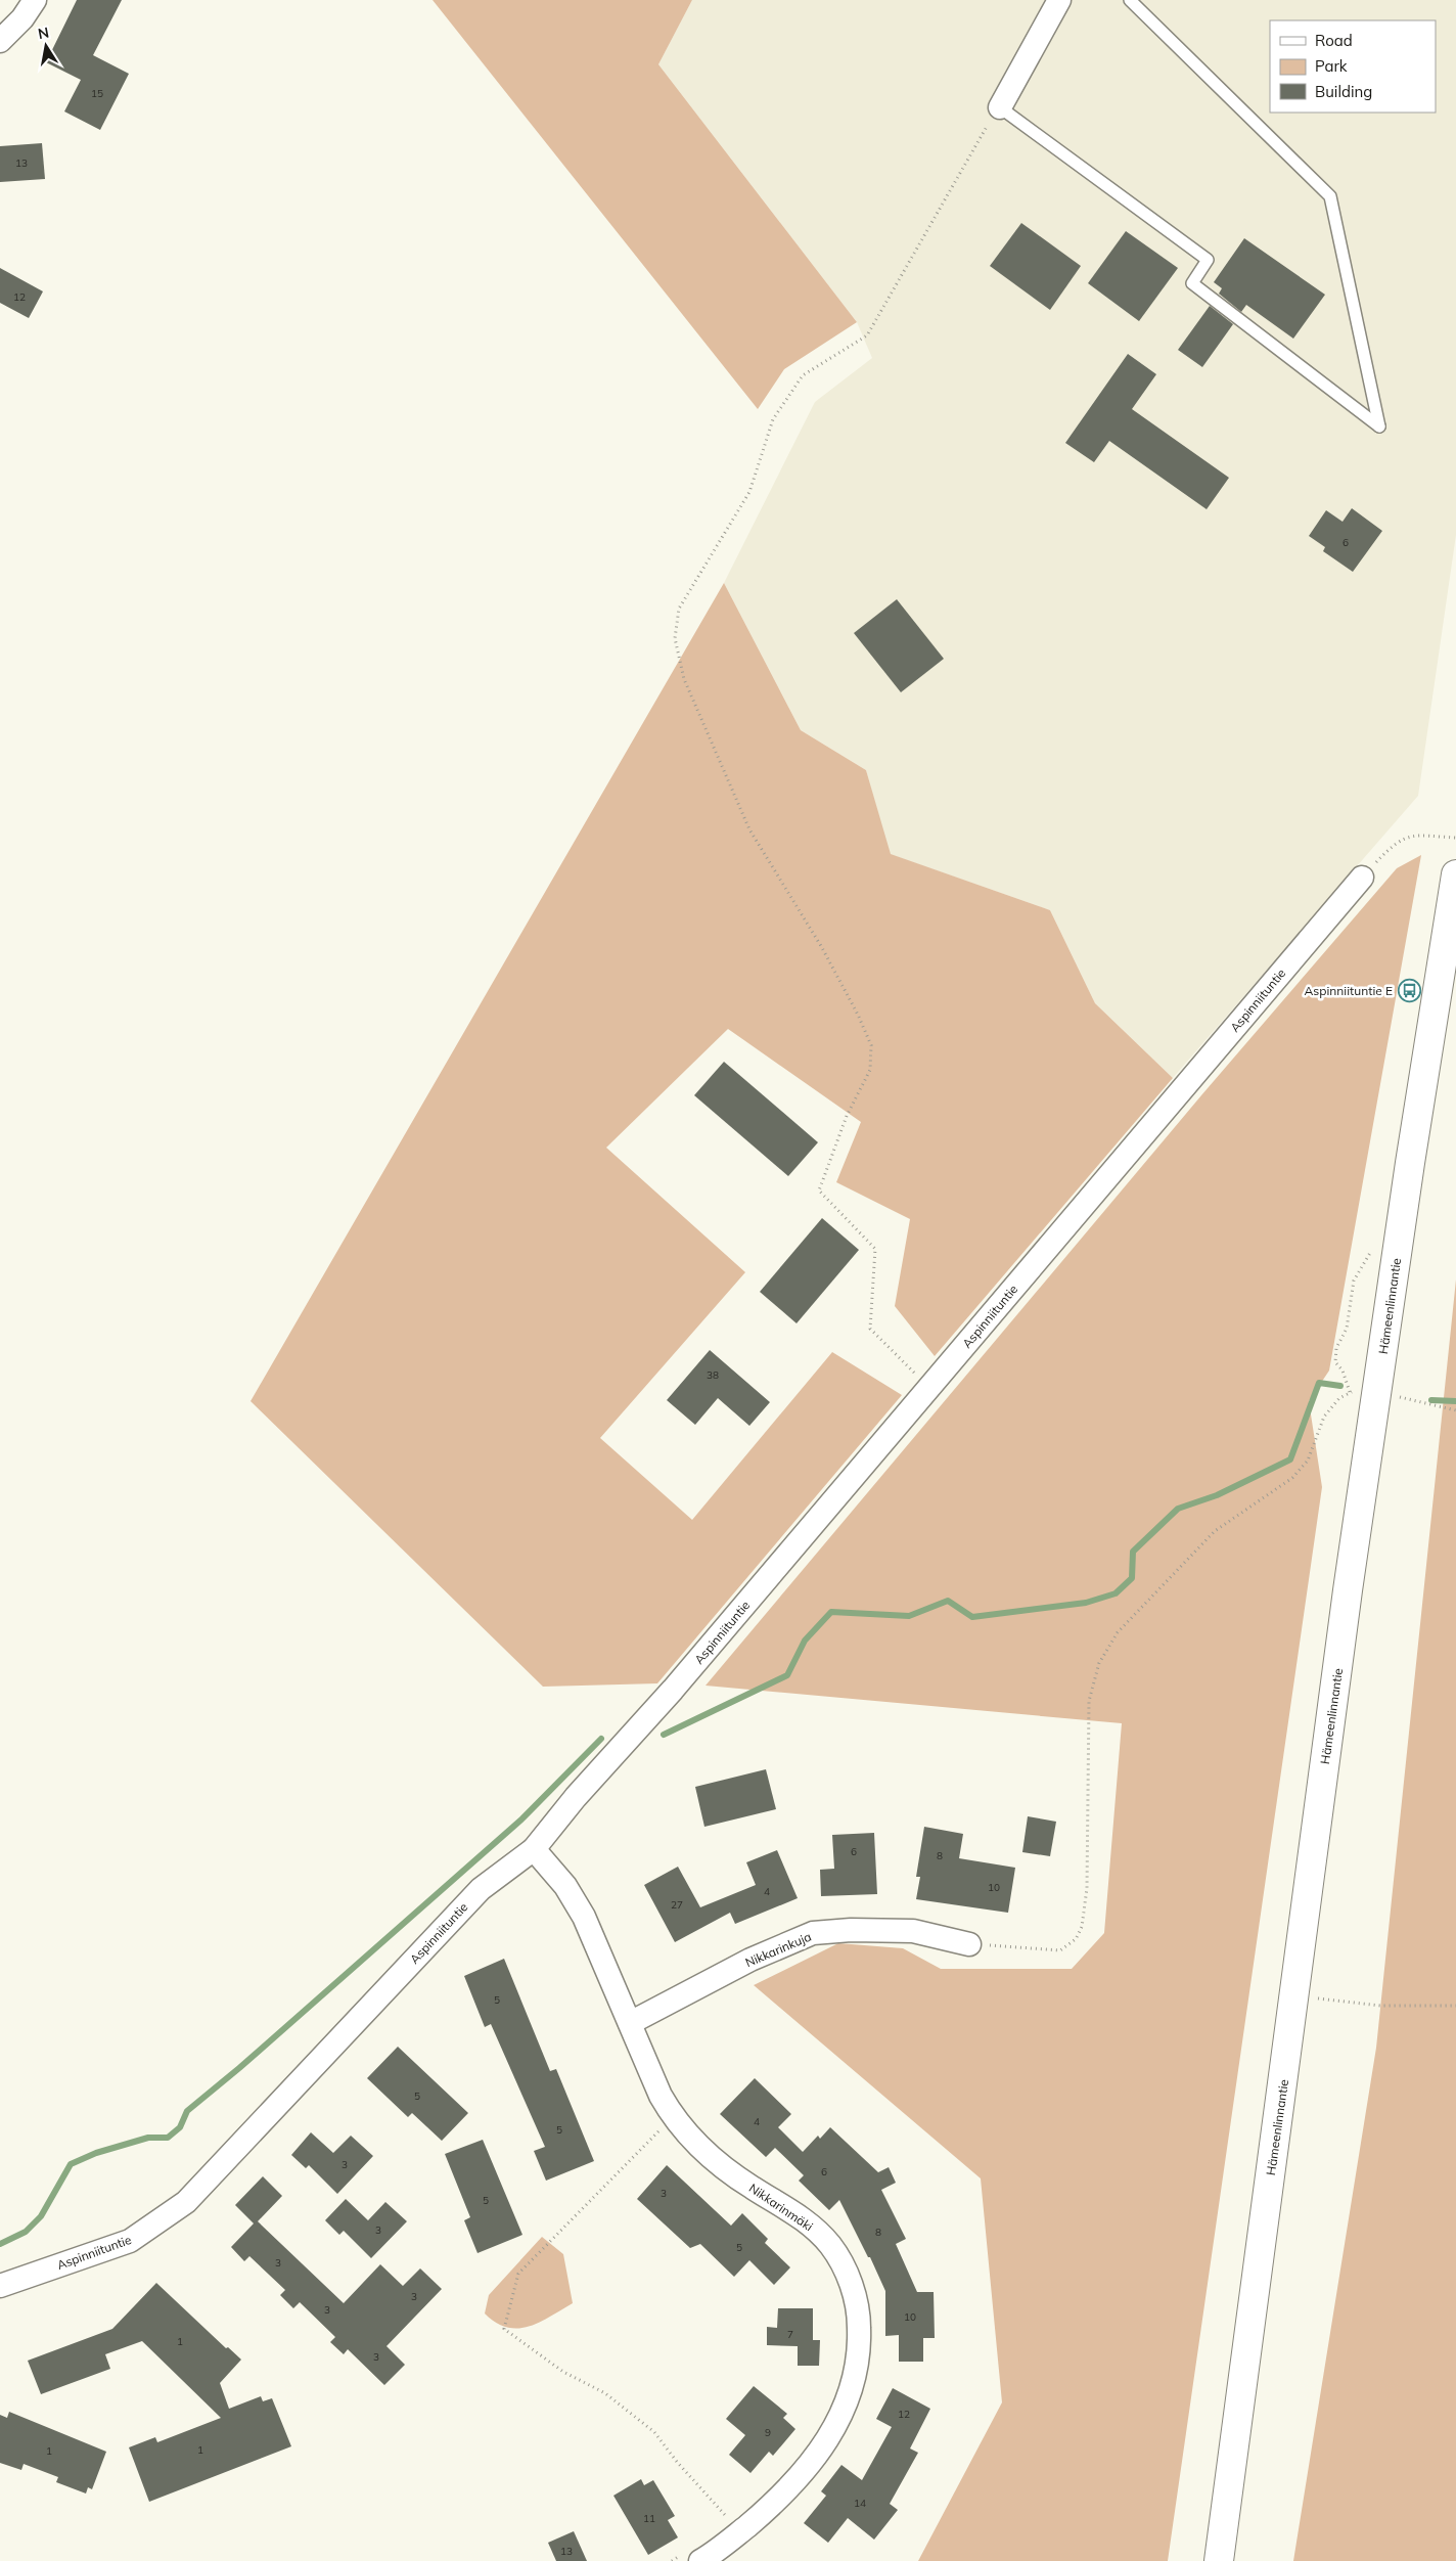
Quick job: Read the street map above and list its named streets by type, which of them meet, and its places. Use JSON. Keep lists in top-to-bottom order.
{
  "streets": {
    "main road": ["Hämeenlinnantie"],
    "street": ["Aspinniituntie", "Nikkarinkuja", "Nikkarinmäki"]
  },
  "crossings": [
    ["Aspinniituntie", "Nikkarinmäki"],
    ["Nikkarinkuja", "Nikkarinmäki"]
  ],
  "places": {
    "bus stop": ["Aspinniituntie E"]
  },
  "house_numbers": [
    "15",
    "13",
    "12",
    "6",
    "38",
    "6",
    "8",
    "10",
    "4",
    "27",
    "5",
    "5",
    "4",
    "5",
    "3",
    "6",
    "3",
    "5",
    "3",
    "8",
    "5",
    "3",
    "3",
    "3",
    "10",
    "7",
    "1",
    "3",
    "12",
    "9",
    "1",
    "1",
    "14",
    "11",
    "13"
  ],
  "legend": ["Road", "Park", "Building"],
  "north": "top"
}
